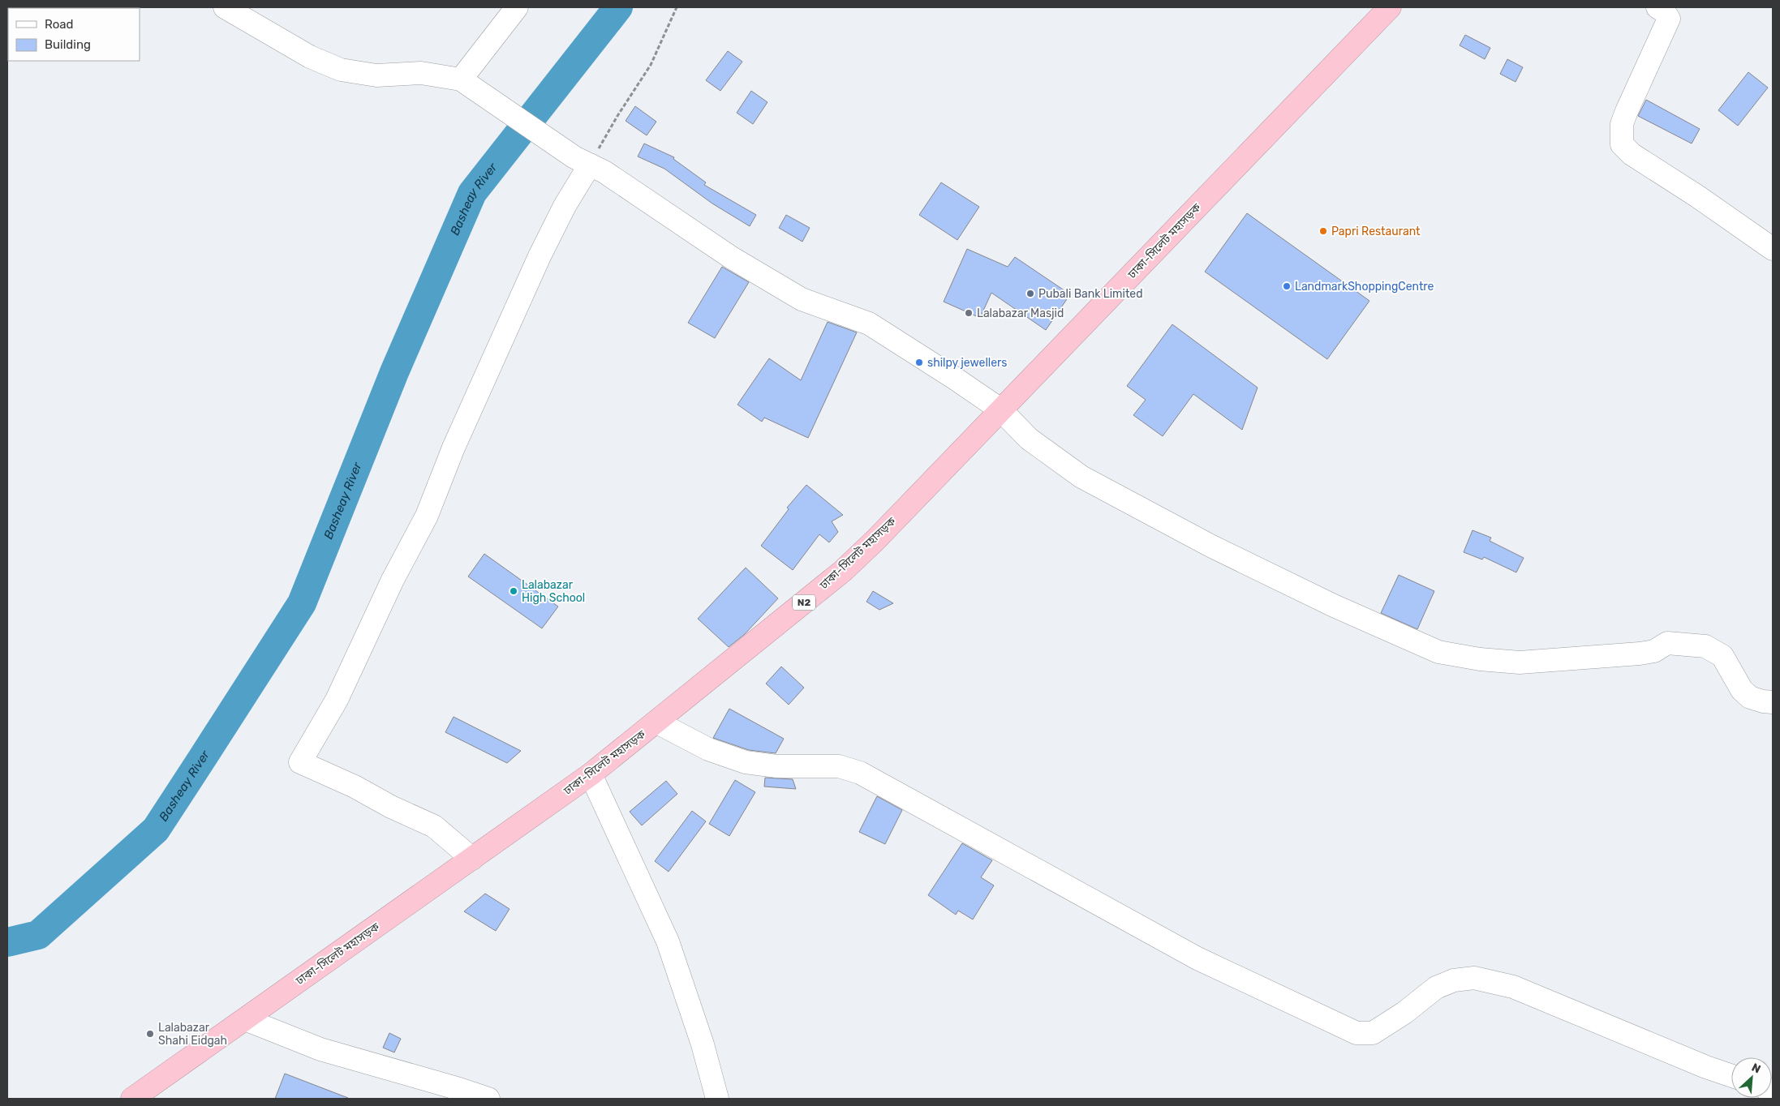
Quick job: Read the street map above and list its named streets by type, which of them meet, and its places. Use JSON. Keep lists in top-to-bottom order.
{
  "streets": {
    "highway": ["ঢাকা-সিলেট মহাসড়ক", "N2"]
  },
  "water": ["Basheay River"],
  "places": [
    "Papri Restaurant",
    "LandmarkShoppingCentre",
    "Pubali Bank Limited",
    "Lalabazar Masjid",
    "shilpy jewellers",
    "Lalabazar High School",
    "Lalabazar Shahi Eidgah"
  ],
  "legend": ["Road", "Building"],
  "north": "top right"
}
